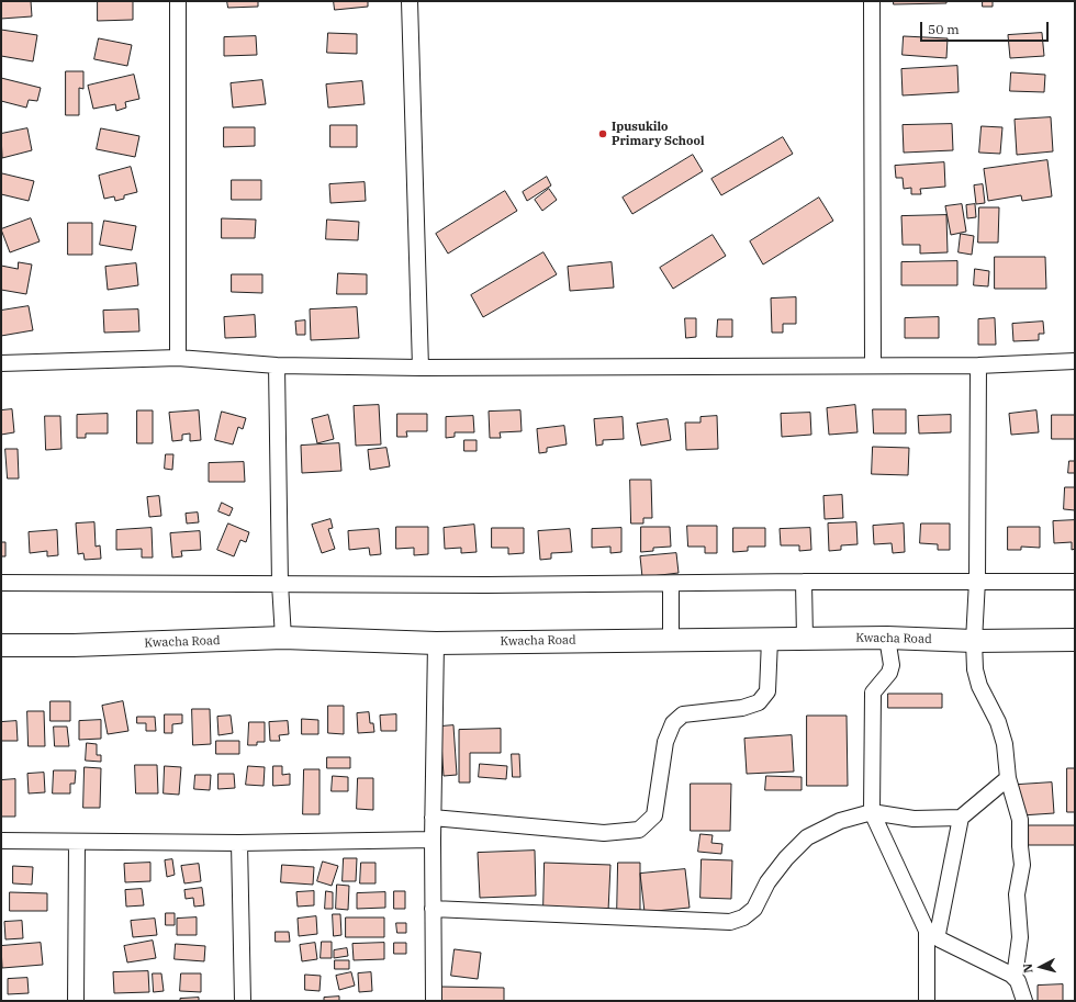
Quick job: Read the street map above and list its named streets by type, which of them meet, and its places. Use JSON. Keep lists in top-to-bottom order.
{
  "streets": {
    "main road": ["Kwacha Road"]
  },
  "places": ["Ipusukilo Primary School"],
  "scale_bar": "50 m",
  "north": "left"
}
